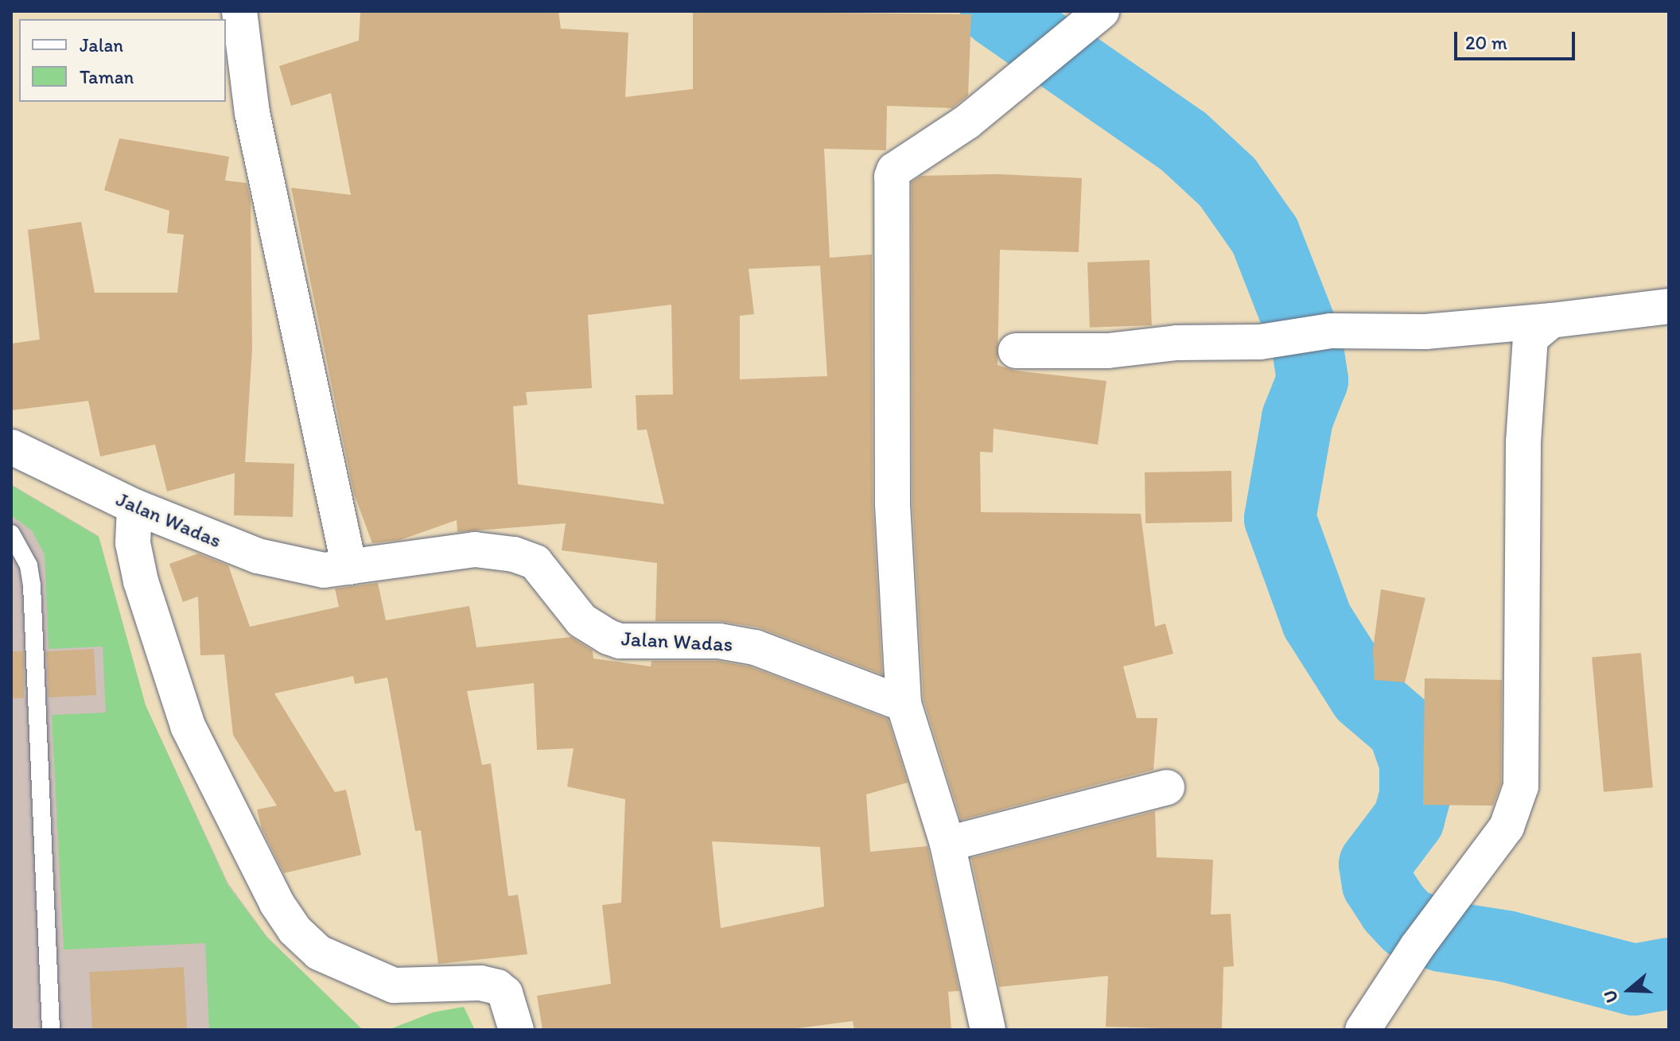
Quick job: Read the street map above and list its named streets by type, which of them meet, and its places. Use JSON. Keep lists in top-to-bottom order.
{
  "streets": {
    "street": ["Jalan Wadas"]
  },
  "legend": ["Jalan", "Taman"],
  "scale_bar": "20 m",
  "north": "left"
}
